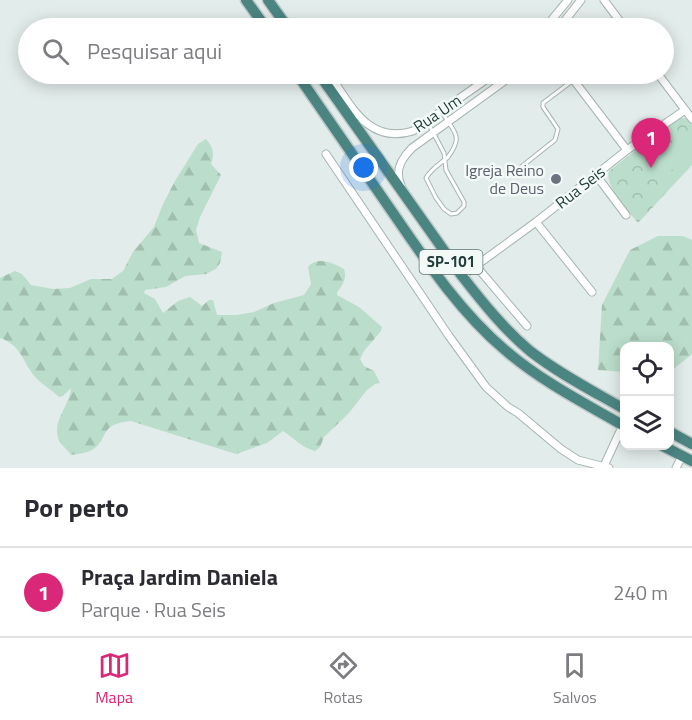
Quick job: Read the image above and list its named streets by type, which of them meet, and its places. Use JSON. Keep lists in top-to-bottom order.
{
  "streets": {
    "highway": ["SP-101"],
    "street": ["Rua Um", "Rua Seis"]
  },
  "crossings": [
    ["Rua Seis", "SP-101"]
  ],
  "places": ["Igreja Reino de Deus"],
  "page": {
    "search": "Pesquisar aqui",
    "pins": "1",
    "heading": "Por perto",
    "list": [
      {
        "mark": "1",
        "name": "Praça Jardim Daniela",
        "note": "Parque · Rua Seis",
        "value": "240 m"
      }
    ],
    "nav": ["Mapa", "Rotas", "Salvos"]
  }
}
